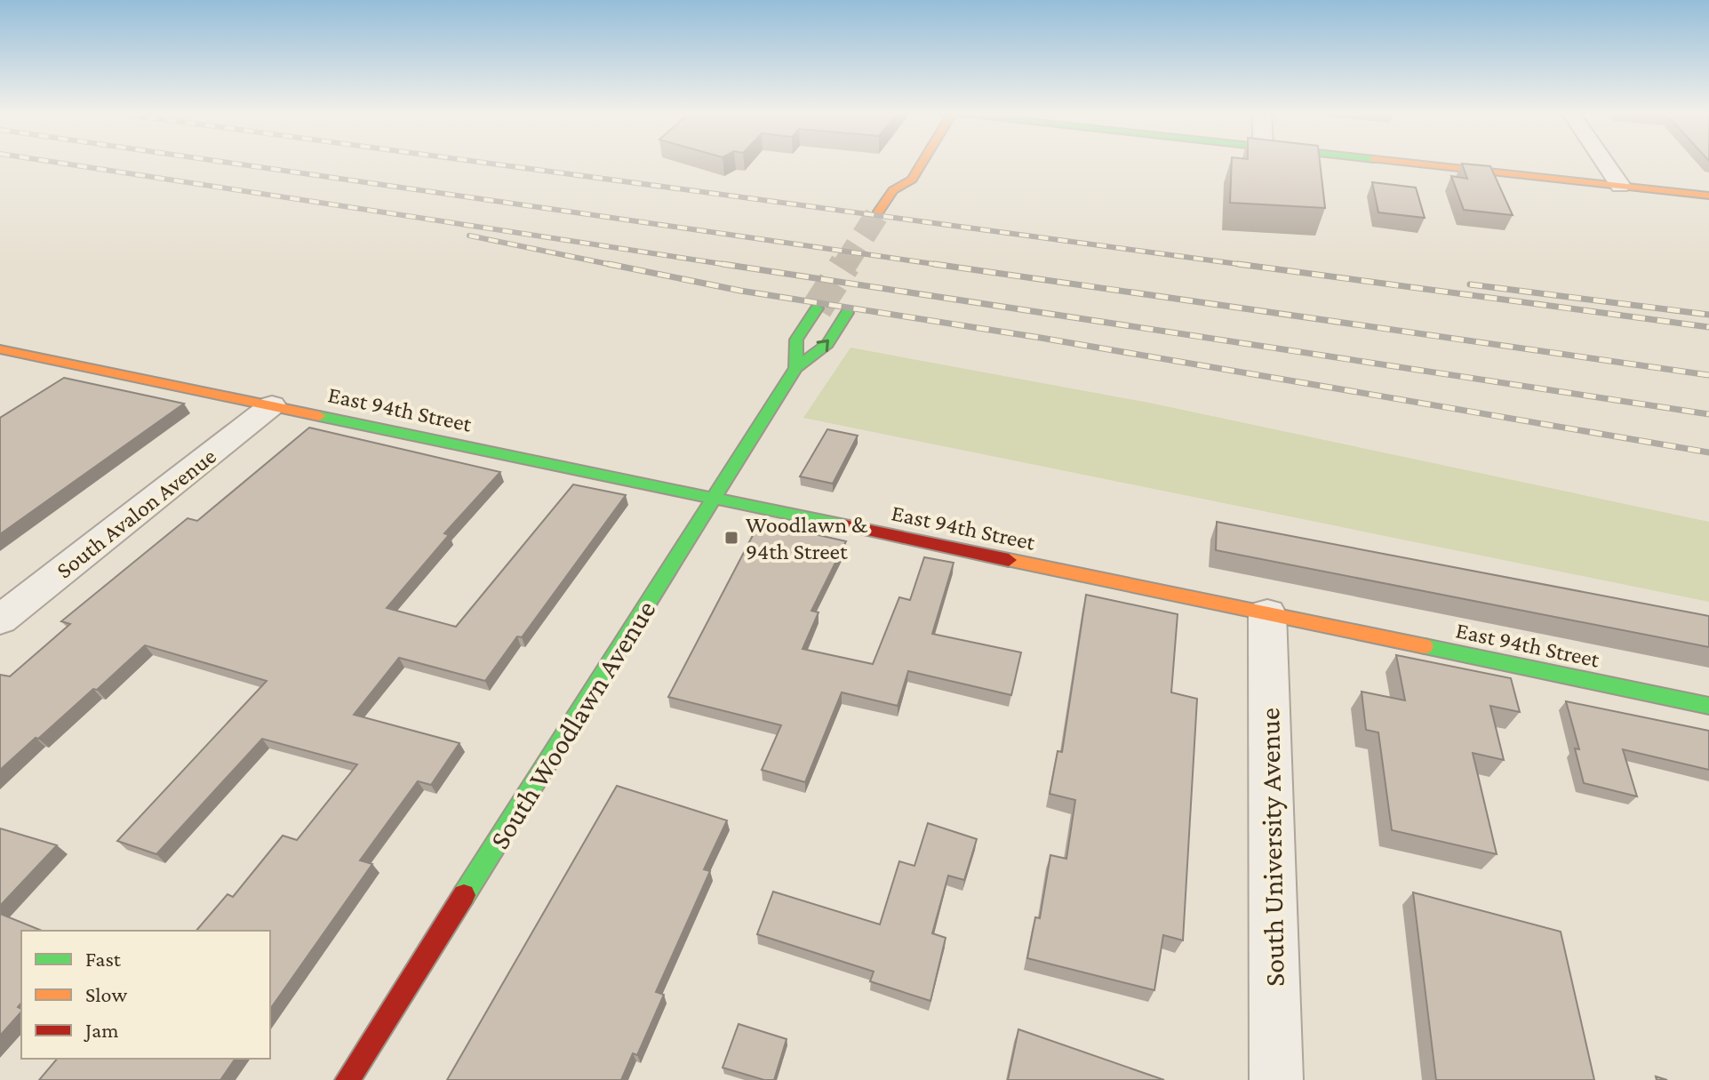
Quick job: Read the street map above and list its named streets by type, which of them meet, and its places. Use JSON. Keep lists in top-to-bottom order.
{
  "streets": {
    "street": [
      "East 94th Street",
      "South Avalon Avenue",
      "South Woodlawn Avenue",
      "South University Avenue"
    ]
  },
  "crossings": [
    ["East 94th Street", "South Avalon Avenue"],
    ["East 94th Street", "South Woodlawn Avenue"],
    ["East 94th Street", "South University Avenue"]
  ],
  "places": {
    "transit": ["Woodlawn & 94th Street"]
  },
  "legend": ["Fast", "Slow", "Jam"]
}
